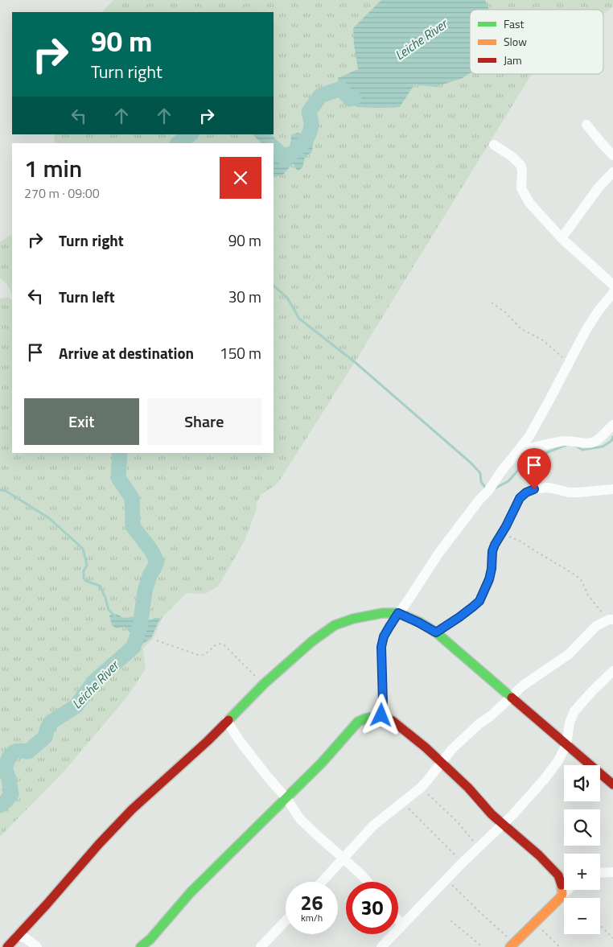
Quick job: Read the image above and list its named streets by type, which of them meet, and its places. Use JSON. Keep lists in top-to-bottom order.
{
  "water": ["Leiche River"],
  "legend": ["Fast", "Slow", "Jam"],
  "page": {
    "turn": ["90 m", "Turn right"],
    "heading": ["1 min", "270 m · 09:00"],
    "list": [
      {
        "name": "Turn right",
        "value": "90 m"
      },
      {
        "name": "Turn left",
        "value": "30 m"
      },
      {
        "name": "Arrive at destination",
        "value": "150 m"
      }
    ],
    "buttons": ["Exit", "Share"],
    "map_buttons": ["+", "−"],
    "speed": "26 km/h",
    "limit": "30"
  }
}
